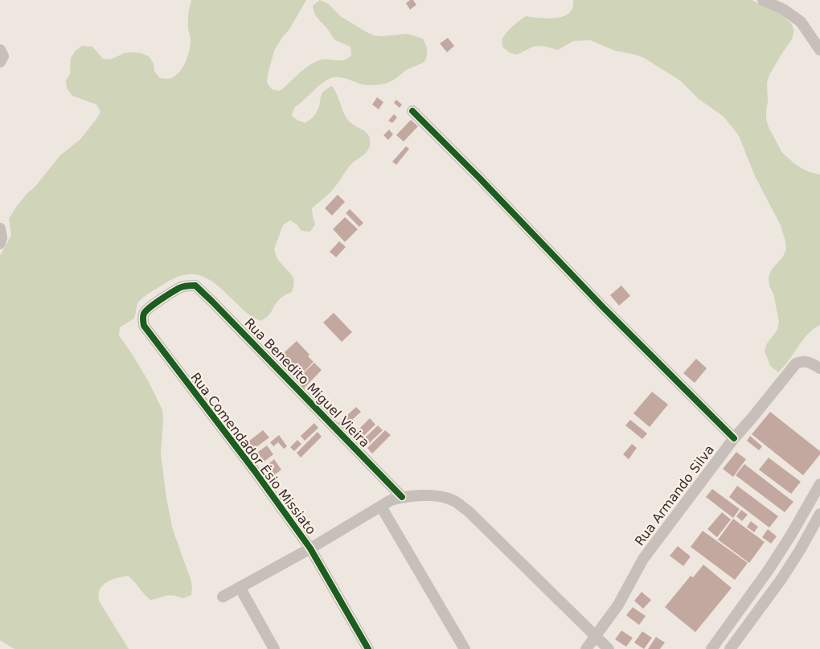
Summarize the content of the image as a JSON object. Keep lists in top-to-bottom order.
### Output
{
  "streets": {
    "street": ["Rua Benedito Miguel Vieira", "Rua Comendador Ésio Missiato", "Rua Armando Silva"]
  },
  "crossings": [
    ["Rua Benedito Miguel Vieira", "Rua Comendador Ésio Missiato"]
  ]
}
